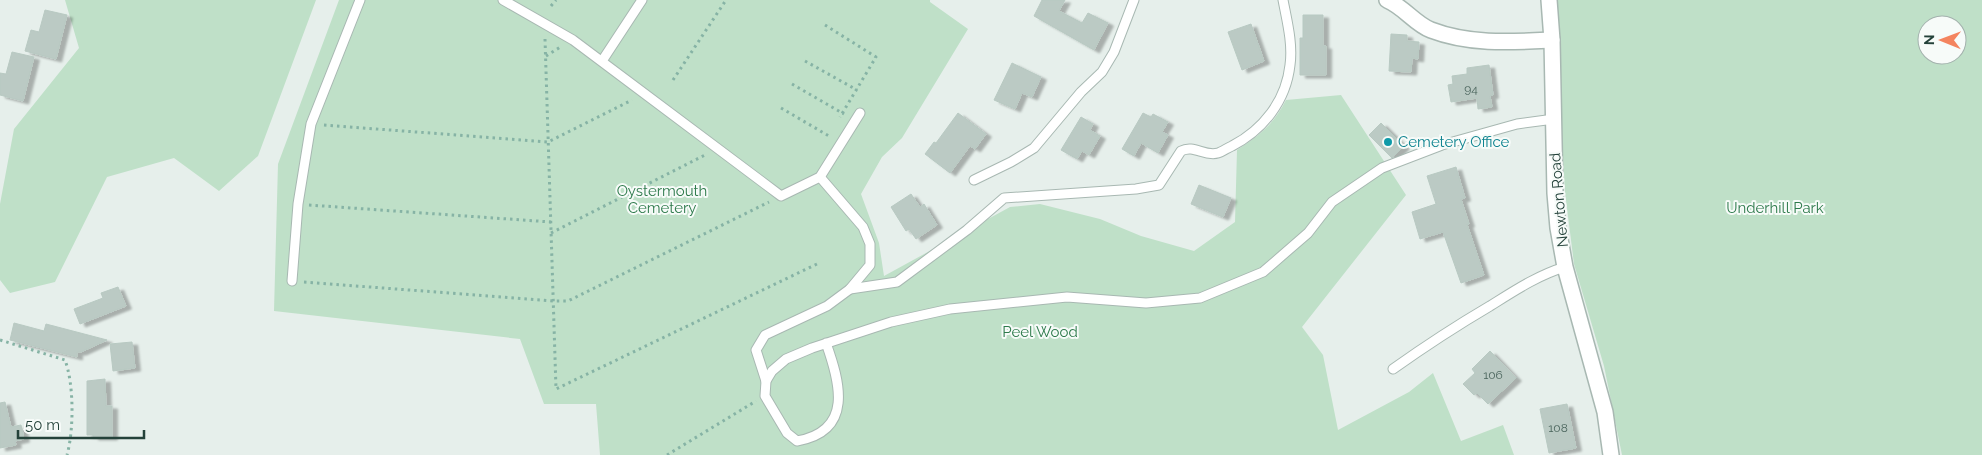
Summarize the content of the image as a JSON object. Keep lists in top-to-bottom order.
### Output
{
  "streets": {
    "street": ["Newton Road"]
  },
  "parks": ["Oystermouth Cemetery", "Underhill Park", "Peel Wood"],
  "places": ["Cemetery Office"],
  "house_numbers": ["94", "106", "108"],
  "scale_bar": "50 m",
  "north": "left"
}
